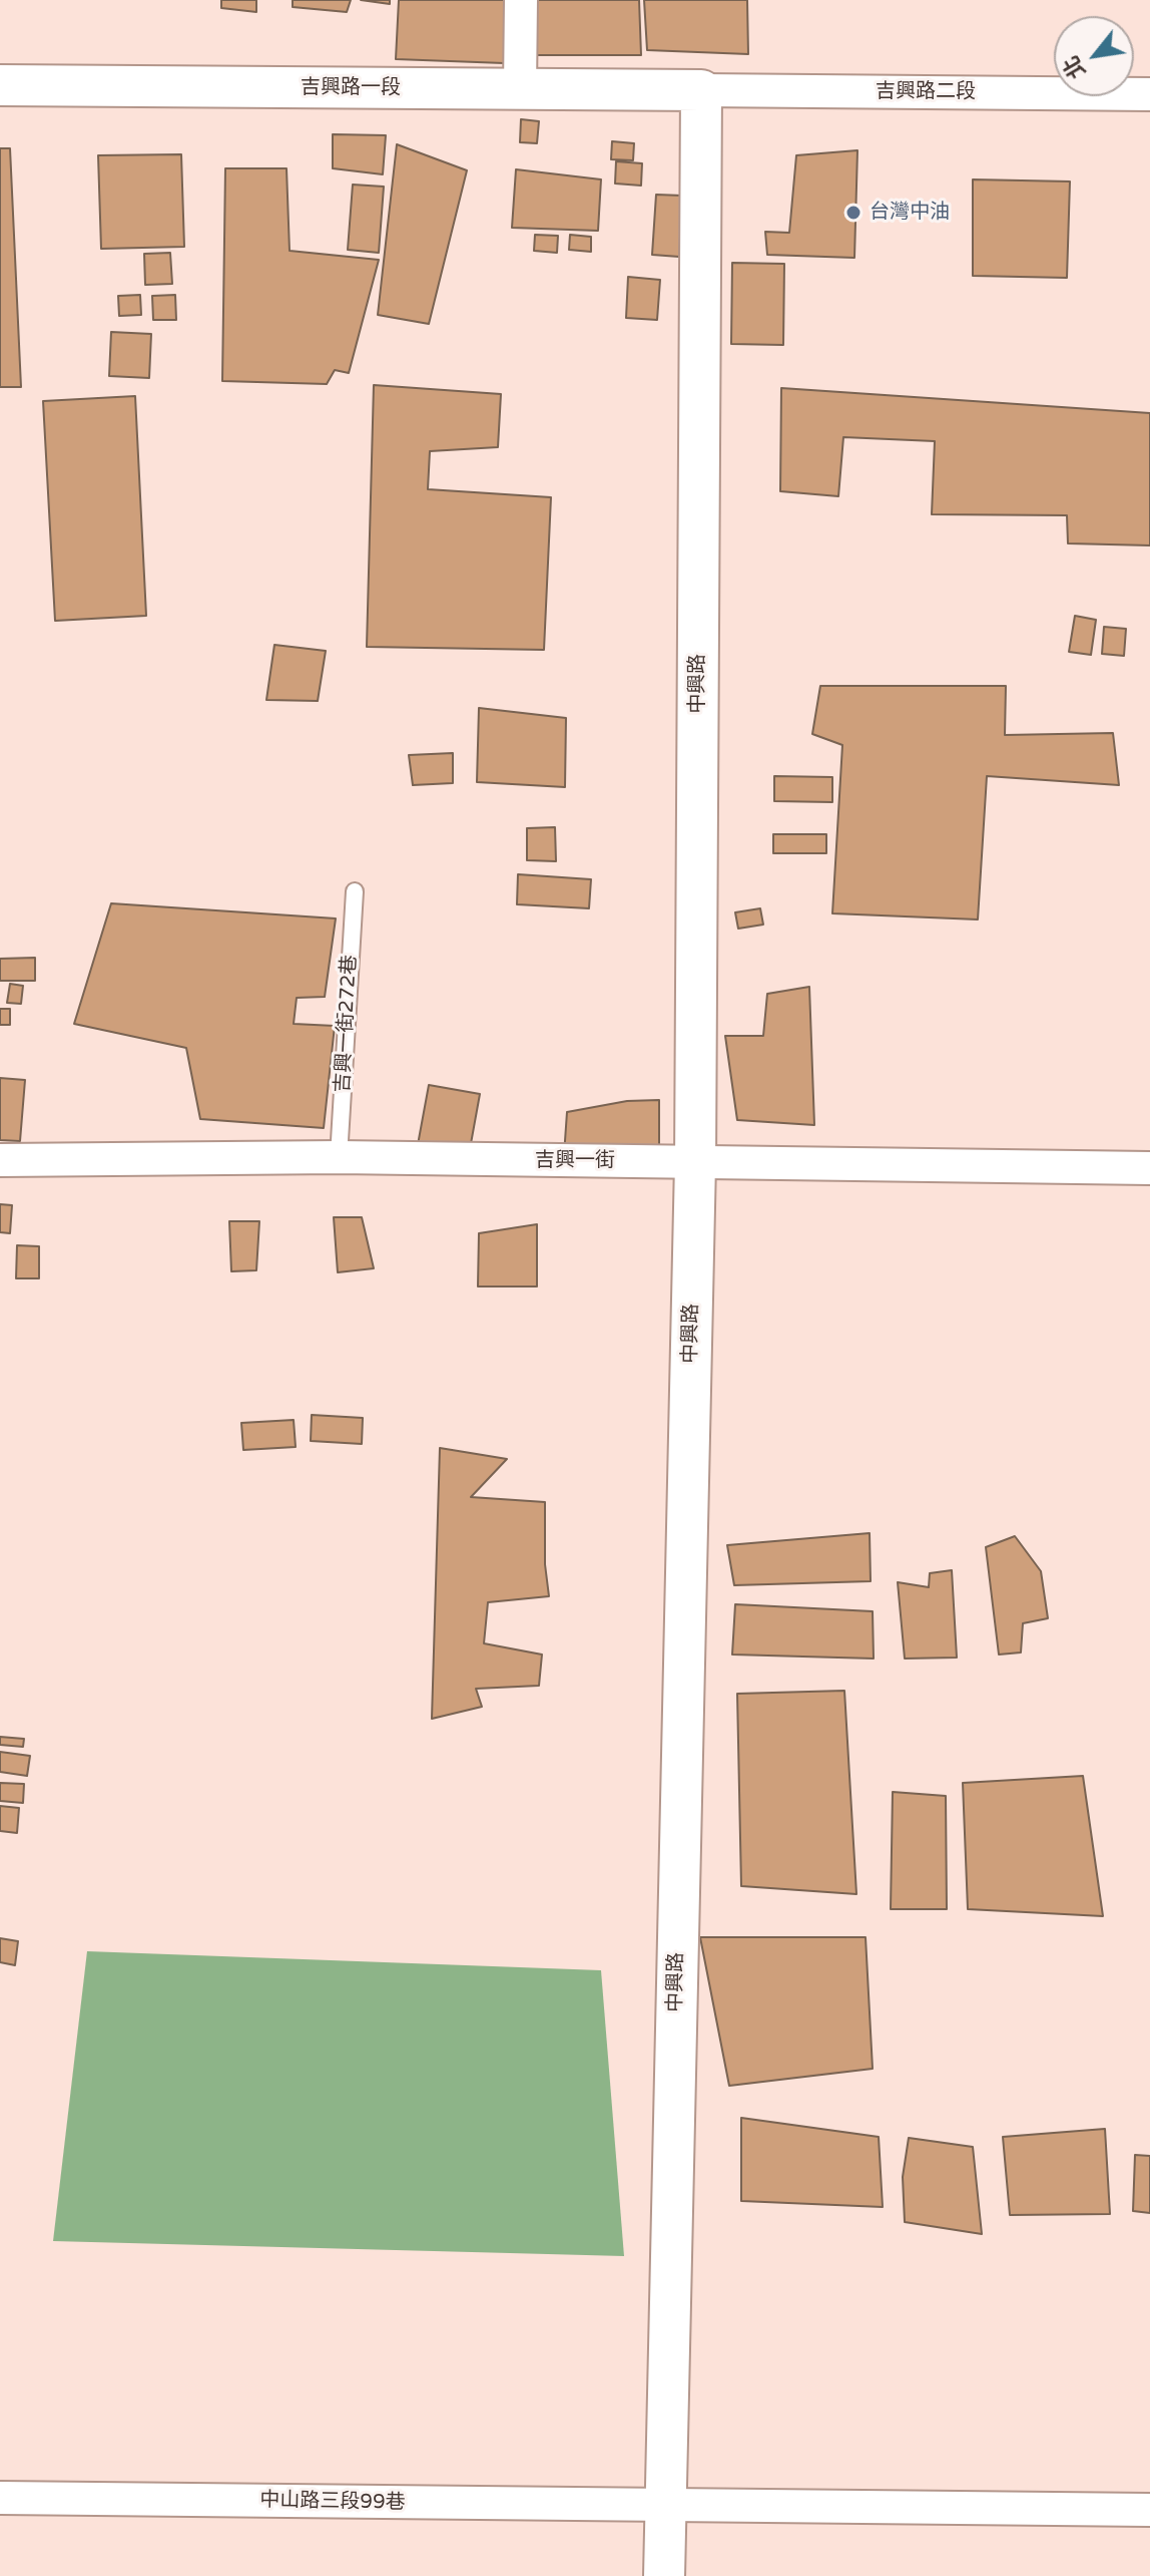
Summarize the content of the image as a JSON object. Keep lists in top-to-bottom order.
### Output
{
  "streets": {
    "street": [
      "吉興路一段",
      "吉興路二段",
      "中興路",
      "吉興一街",
      "中山路三段99巷"
    ],
    "lane": ["吉興一街272巷"]
  },
  "crossings": [
    ["吉興路一段", "吉興路二段"],
    ["吉興路一段", "中興路"],
    ["吉興路二段", "中興路"],
    ["中興路", "吉興一街"],
    ["中興路", "中山路三段99巷"],
    ["吉興一街272巷", "吉興一街"]
  ],
  "places": ["台灣中油"],
  "north": "bottom left"
}
